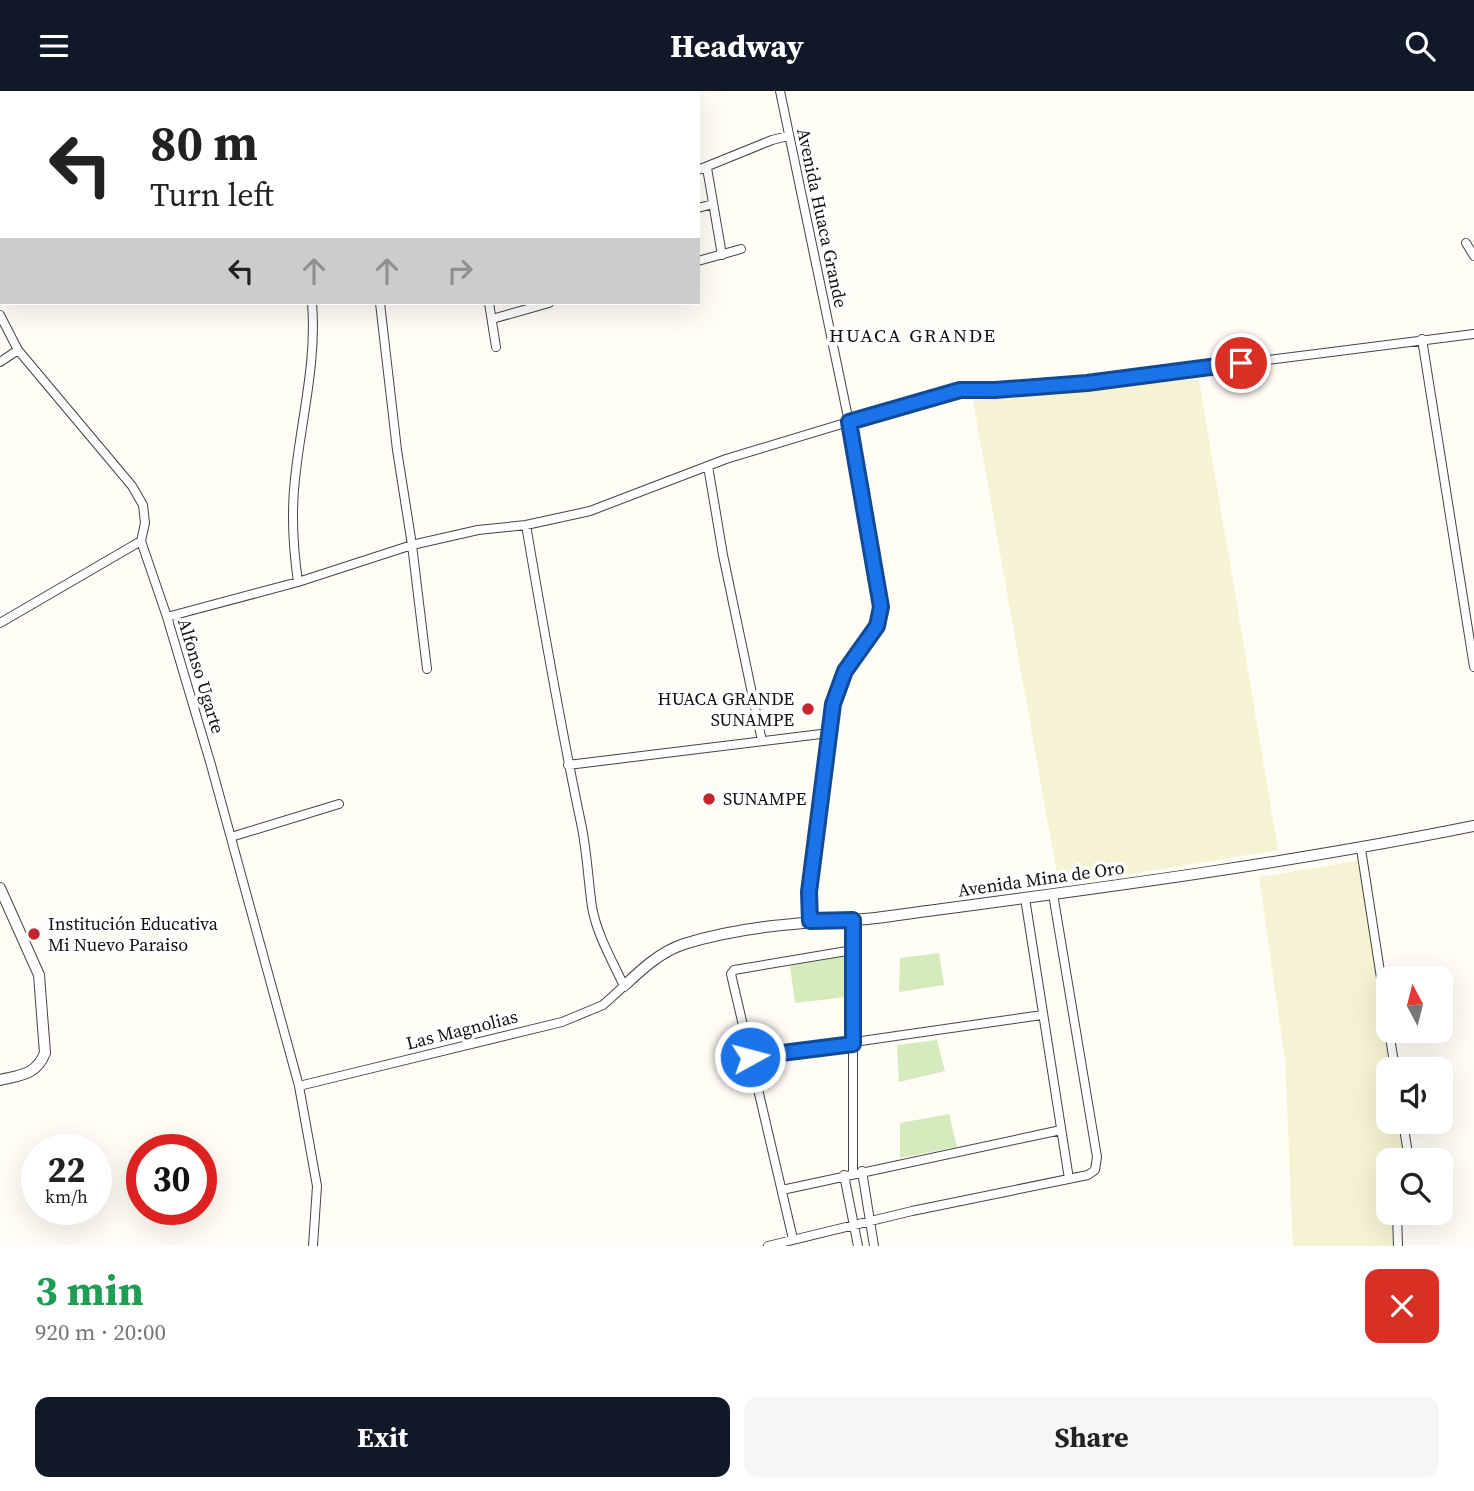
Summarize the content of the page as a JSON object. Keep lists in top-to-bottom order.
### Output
{
  "streets": {
    "street": [
      "Avenida Huaca Grande",
      "Alfonso Ugarte",
      "Avenida Mina de Oro",
      "Las Magnolias"
    ]
  },
  "crossings": [
    ["Avenida Huaca Grande", "Avenida Mina de Oro"],
    ["Alfonso Ugarte", "Las Magnolias"],
    ["Avenida Mina de Oro", "Las Magnolias"]
  ],
  "districts": ["HUACA GRANDE"],
  "places": ["HUACA GRANDE SUNAMPE", "SUNAMPE", "Institución Educativa Mi Nuevo Paraiso"],
  "north": "top",
  "page": {
    "header": "Headway",
    "turn": ["80 m", "Turn left"],
    "speed": "22 km/h",
    "limit": "30",
    "heading": ["3 min", "920 m · 20:00"],
    "buttons": ["Exit", "Share"]
  }
}
